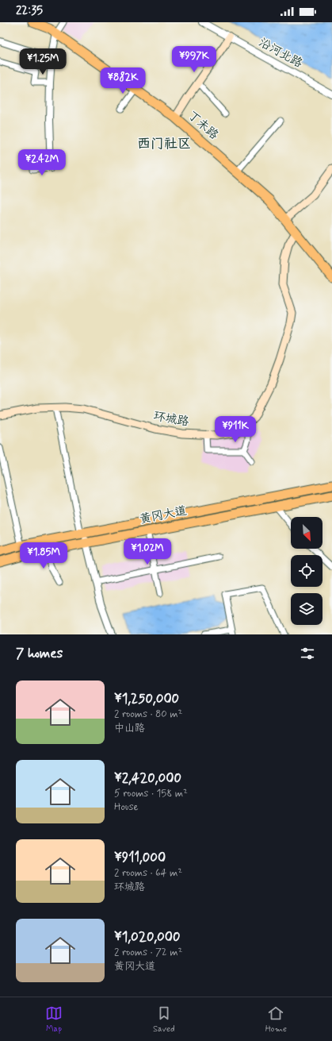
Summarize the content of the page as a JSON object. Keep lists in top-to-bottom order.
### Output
{
  "streets": {
    "main road": ["丁未路", "环城路", "黄冈大道"],
    "street": ["沿河北路"]
  },
  "crossings": [
    ["丁未路", "环城路"]
  ],
  "districts": ["西门社区"],
  "north": "bottom right",
  "page": {
    "status": "22:35",
    "price": [
      "¥997K",
      "¥1.25M",
      "¥882K",
      "¥2.42M",
      "¥911K",
      "¥1.02M",
      "¥1.85M"
    ],
    "heading": "7 homes",
    "list": [
      {
        "name": "¥1,250,000",
        "note": "2 rooms · 80 m² · 中山路"
      },
      {
        "name": "¥2,420,000",
        "note": "5 rooms · 158 m² · House"
      },
      {
        "name": "¥911,000",
        "note": "2 rooms · 64 m² · 环城路"
      },
      {
        "name": "¥1,020,000",
        "note": "2 rooms · 72 m² · 黄冈大道"
      }
    ],
    "tabs": ["Map", "Saved", "Home"]
  }
}
